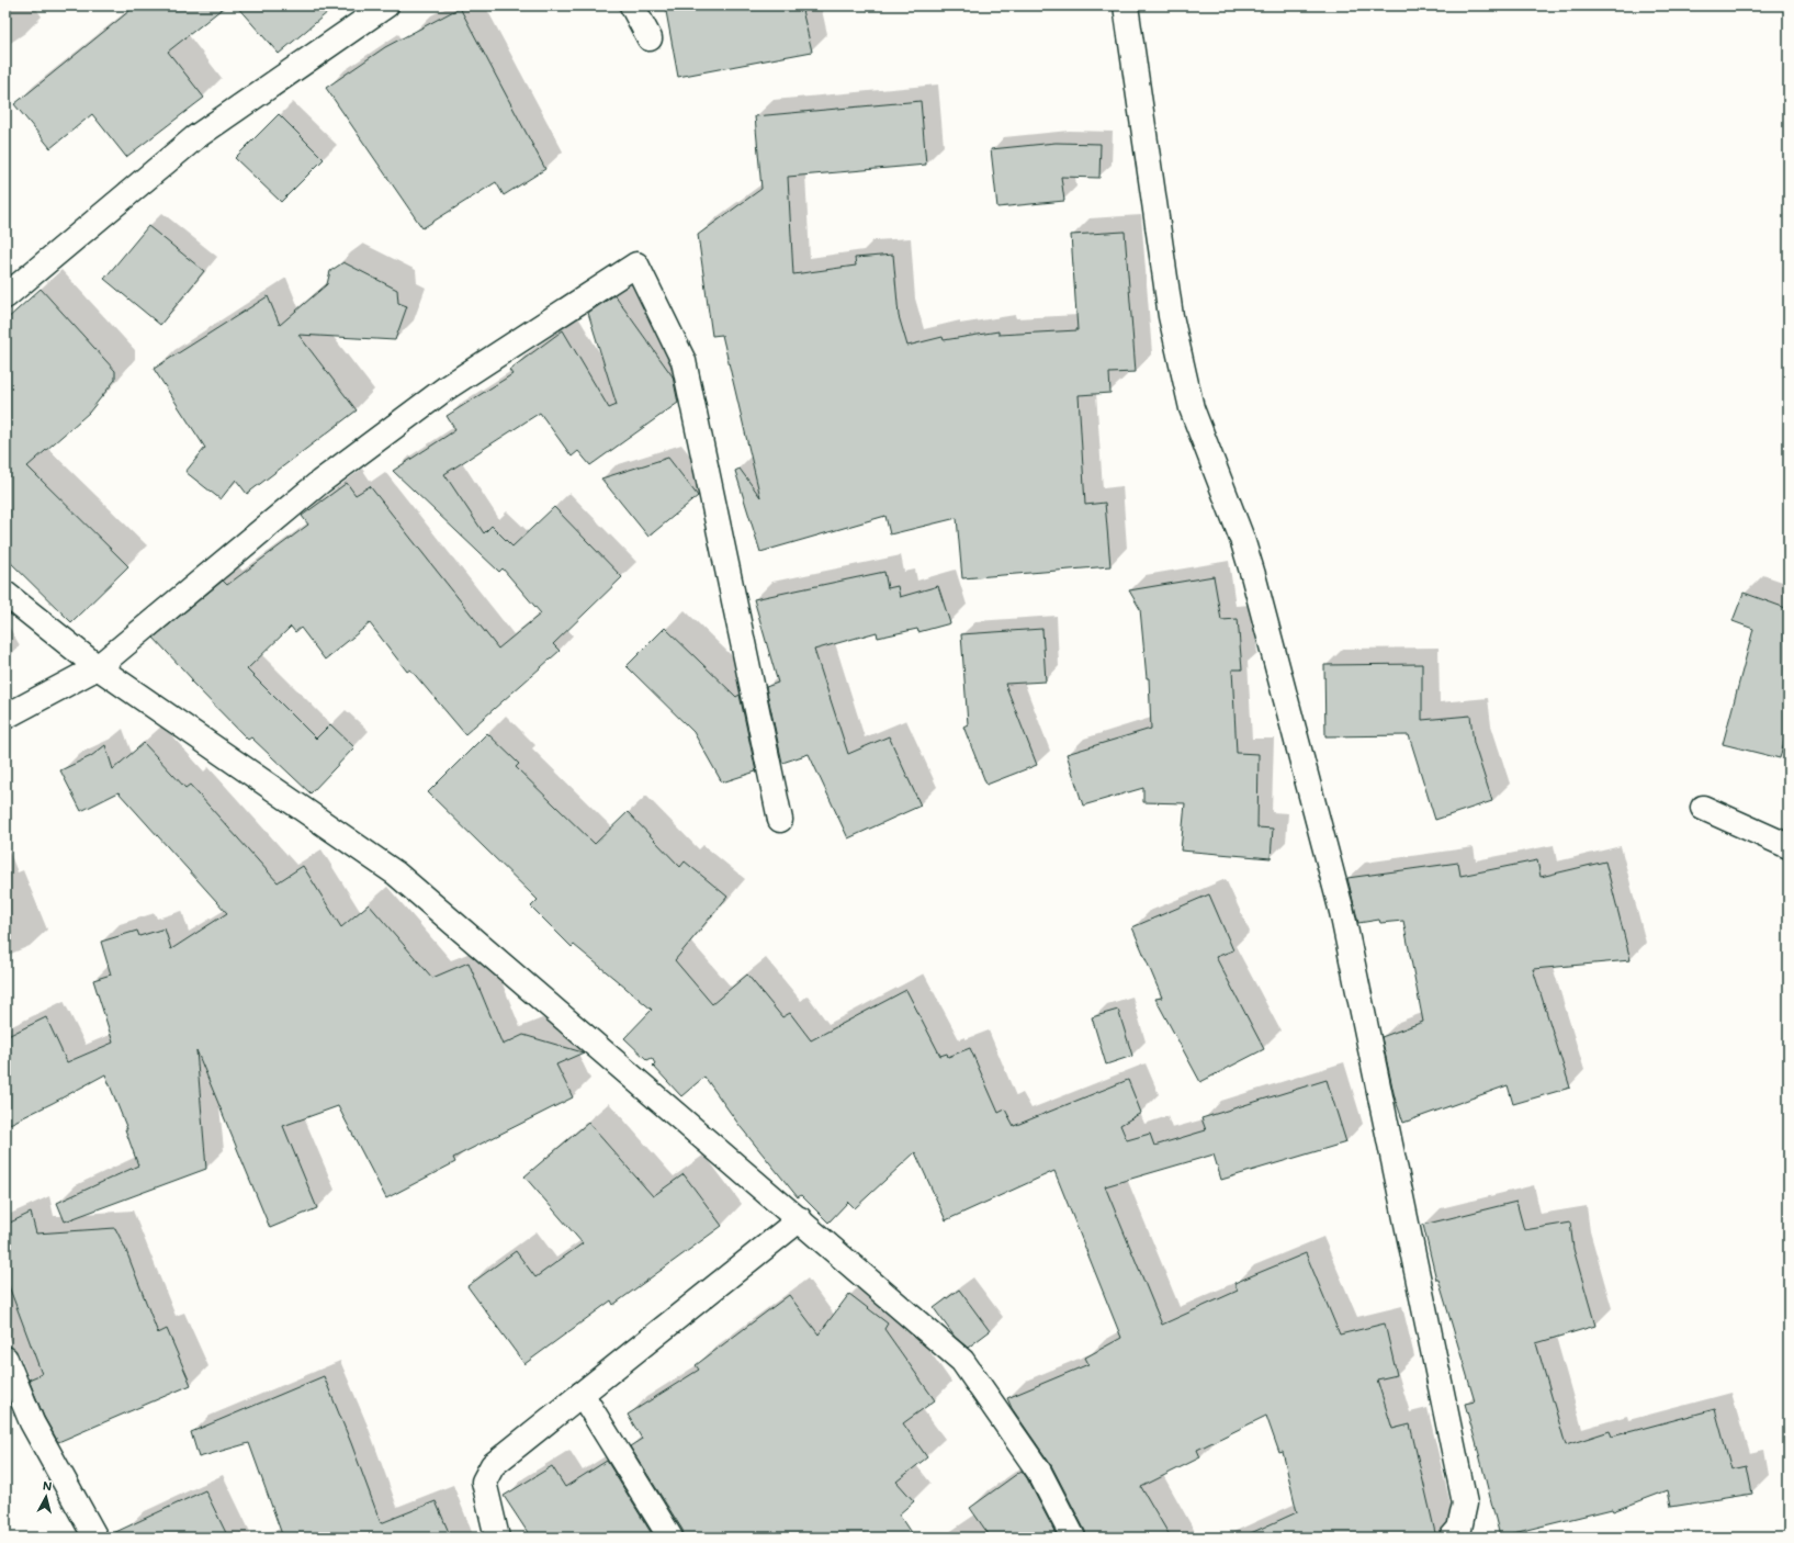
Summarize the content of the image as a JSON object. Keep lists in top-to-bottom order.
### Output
{
  "north": "top"
}
